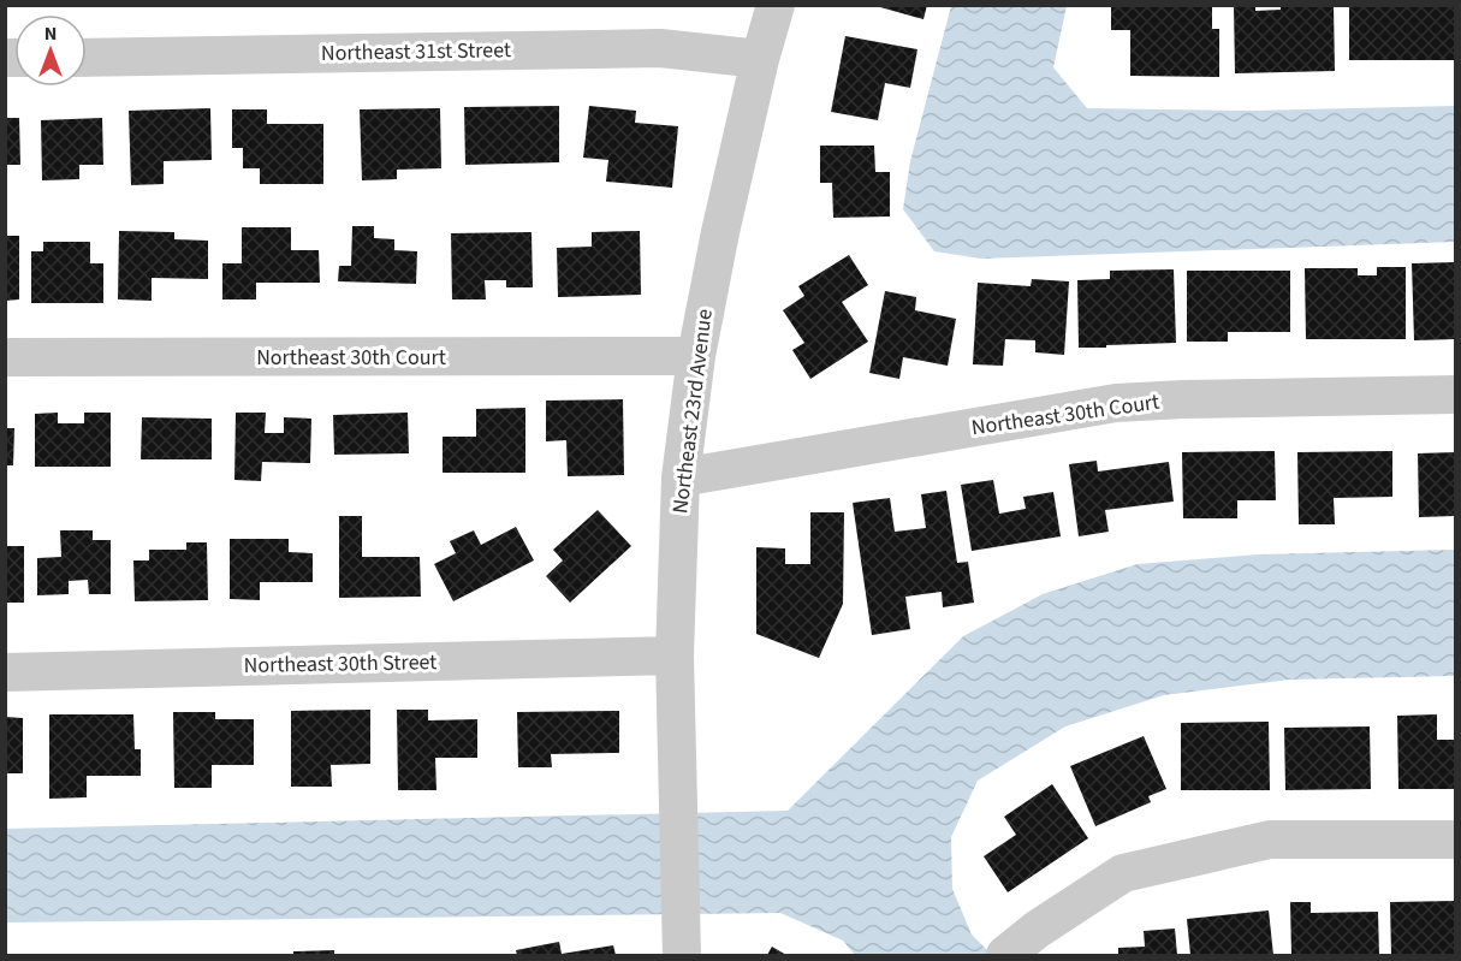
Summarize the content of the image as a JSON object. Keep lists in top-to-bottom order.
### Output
{
  "streets": {
    "street": [
      "Northeast 31st Street",
      "Northeast 30th Court",
      "Northeast 23rd Avenue",
      "Northeast 30th Street"
    ]
  },
  "crossings": [
    ["Northeast 31st Street", "Northeast 23rd Avenue"],
    ["Northeast 30th Court", "Northeast 23rd Avenue"],
    ["Northeast 23rd Avenue", "Northeast 30th Street"]
  ],
  "north": "top"
}
